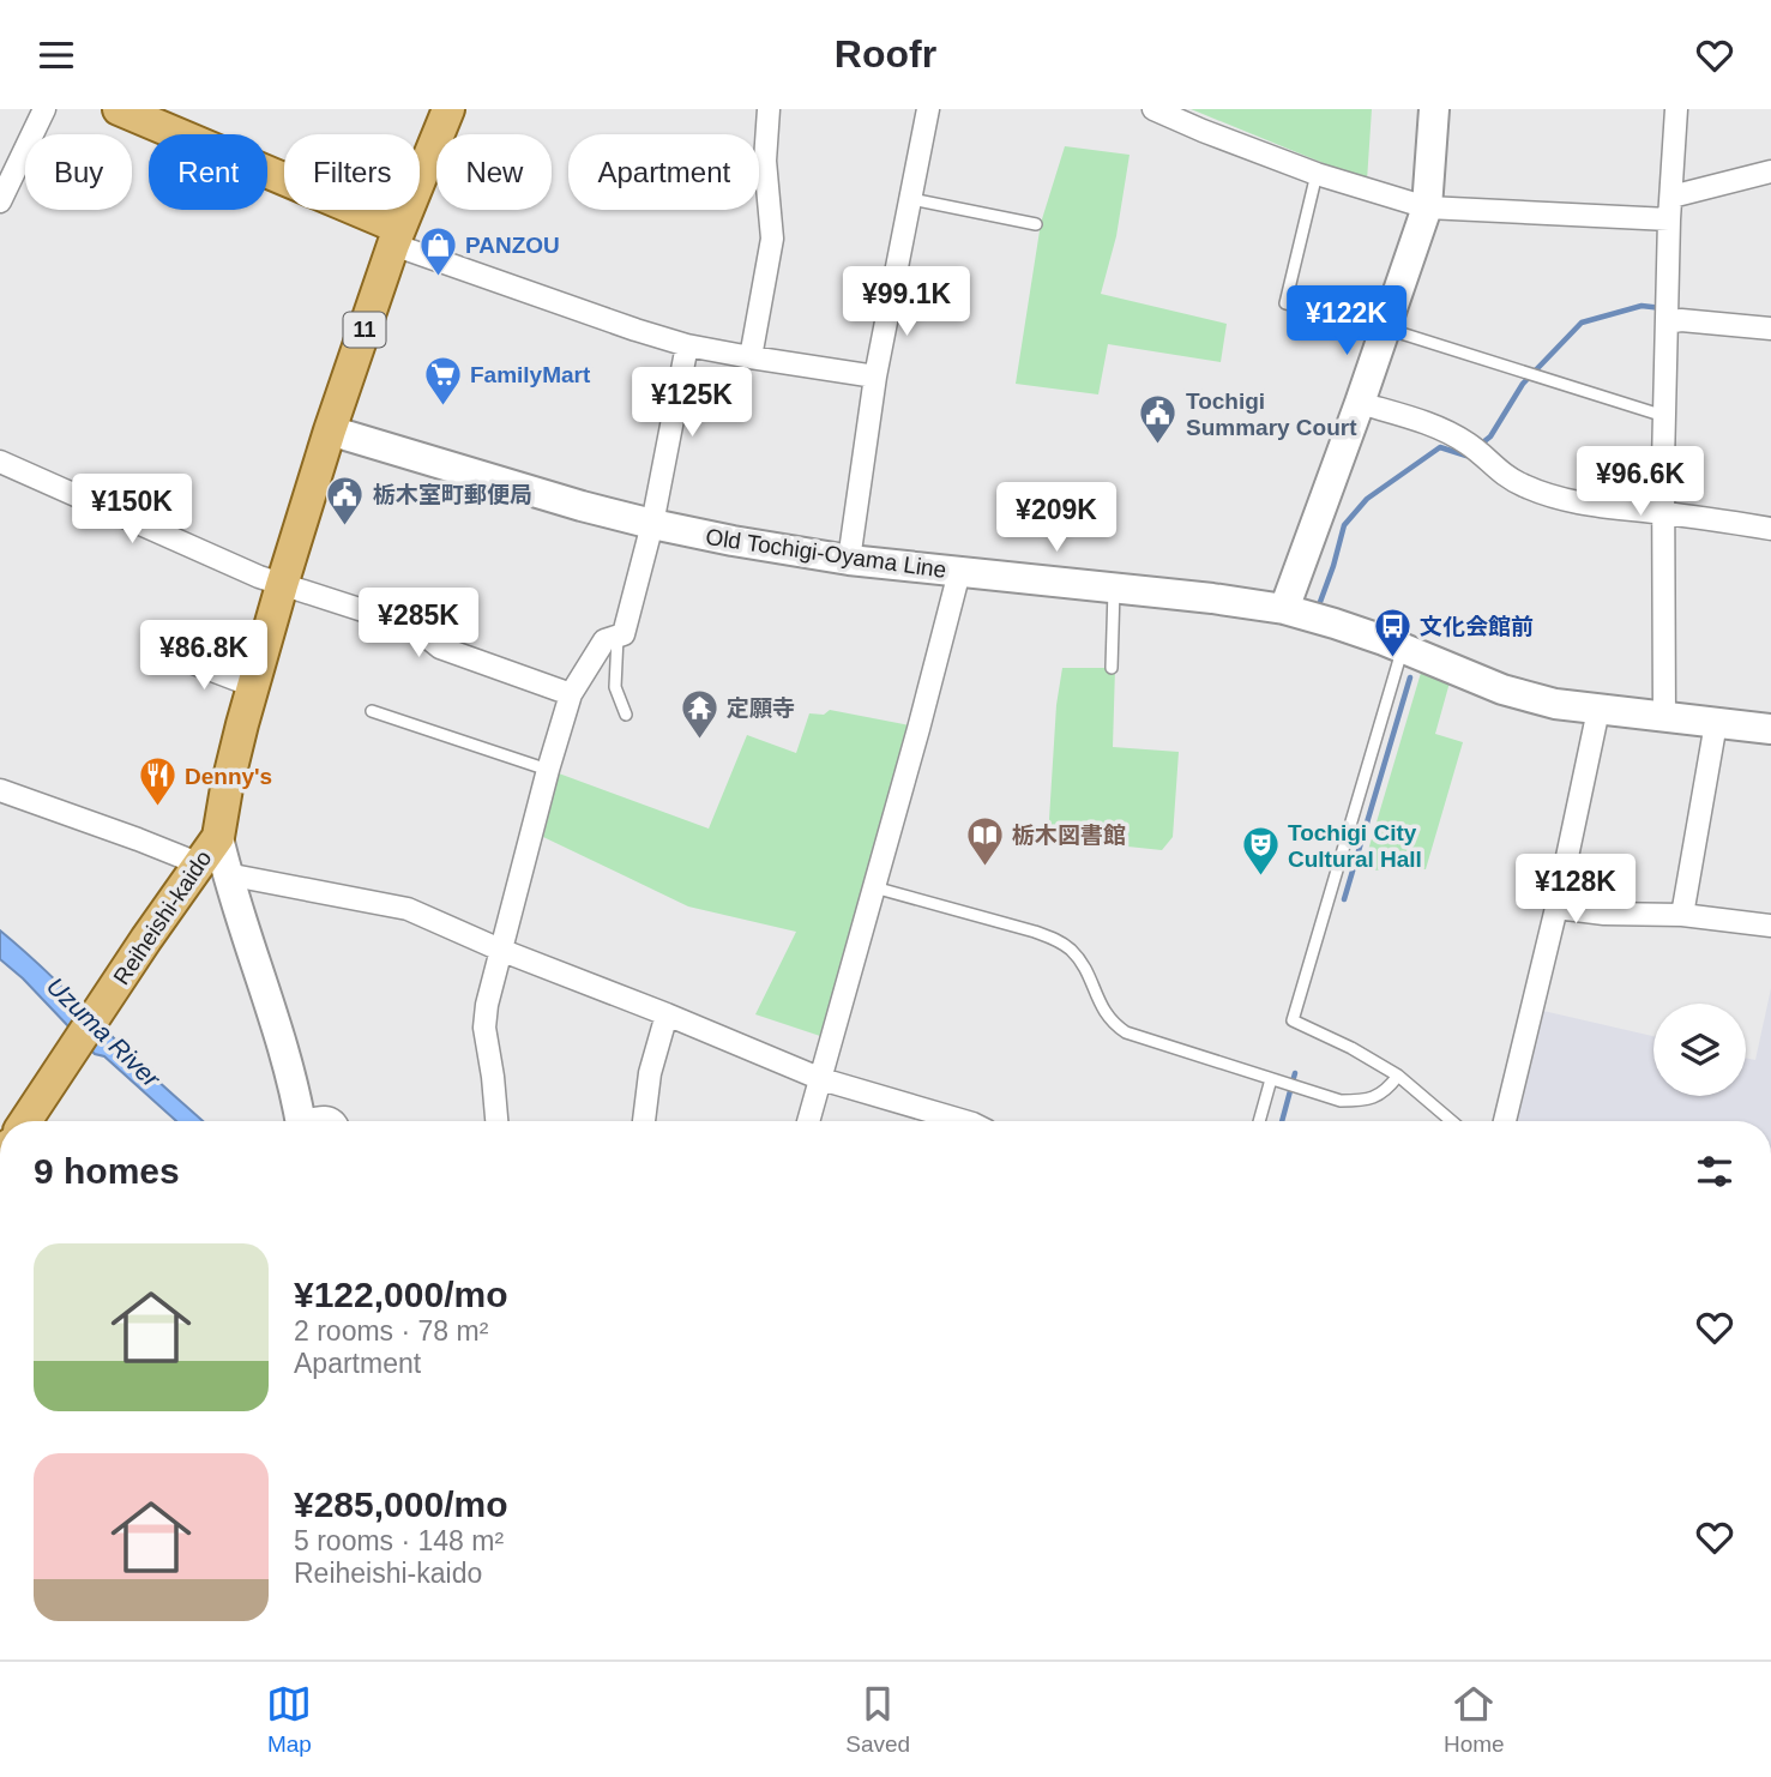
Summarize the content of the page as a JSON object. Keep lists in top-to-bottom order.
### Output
{
  "streets": {
    "main road": ["11", "Reiheishi-kaido"],
    "street": ["Old Tochigi-Oyama Line"]
  },
  "crossings": [
    ["Old Tochigi-Oyama Line", "Reiheishi-kaido"]
  ],
  "water": ["Uzuma River"],
  "places": {
    "shop": ["PANZOU"],
    "supermarket": ["FamilyMart"],
    "public building": ["Tochigi Summary Court", "栃木室町郵便局"],
    "bus stop": ["文化会館前"],
    "temple": ["定願寺"],
    "restaurant": ["Denny's"],
    "library": ["栃木図書館"],
    "theatre": ["Tochigi City Cultural Hall"]
  },
  "page": {
    "header": "Roofr",
    "chip": [
      "Buy",
      "Rent",
      "Filters",
      "New",
      "Apartment"
    ],
    "price": [
      "¥99.1K",
      "¥122K",
      "¥125K",
      "¥96.6K",
      "¥150K",
      "¥209K",
      "¥285K",
      "¥86.8K",
      "¥128K"
    ],
    "heading": "9 homes",
    "list": [
      {
        "name": "¥122,000/mo",
        "note": "2 rooms · 78 m² · Apartment"
      },
      {
        "name": "¥285,000/mo",
        "note": "5 rooms · 148 m² · Reiheishi-kaido"
      }
    ],
    "tabs": ["Map", "Saved", "Home"]
  }
}
